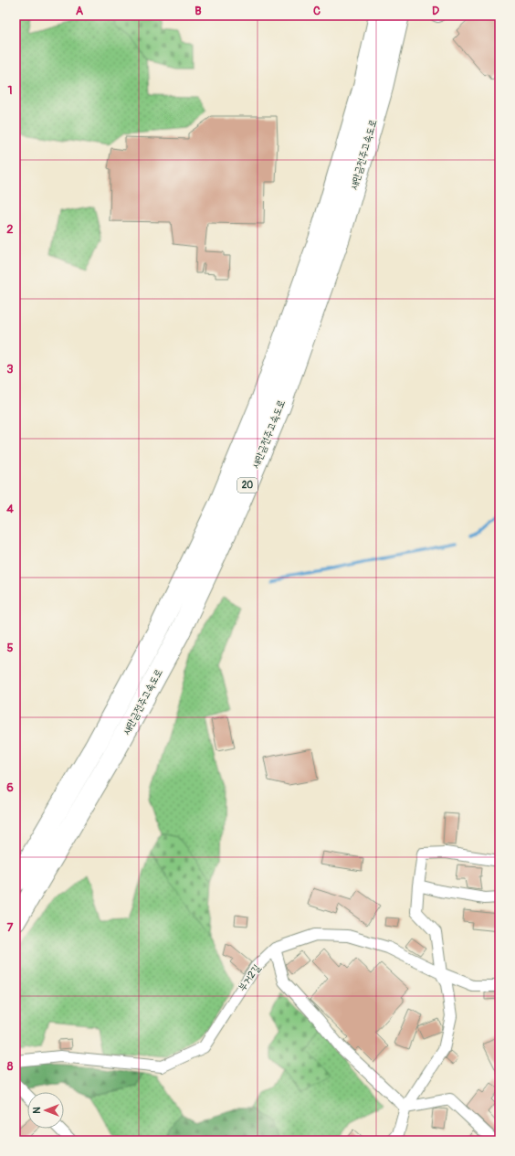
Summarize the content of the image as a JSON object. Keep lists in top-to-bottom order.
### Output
{
  "streets": {
    "highway": ["새만금전주고속도로", "20"],
    "street": ["부거2길"]
  },
  "north": "left",
  "grid": {
    "columns": [
      "A",
      "B",
      "C",
      "D"
    ],
    "rows": [
      "1",
      "2",
      "3",
      "4",
      "5",
      "6",
      "7",
      "8"
    ]
  }
}
